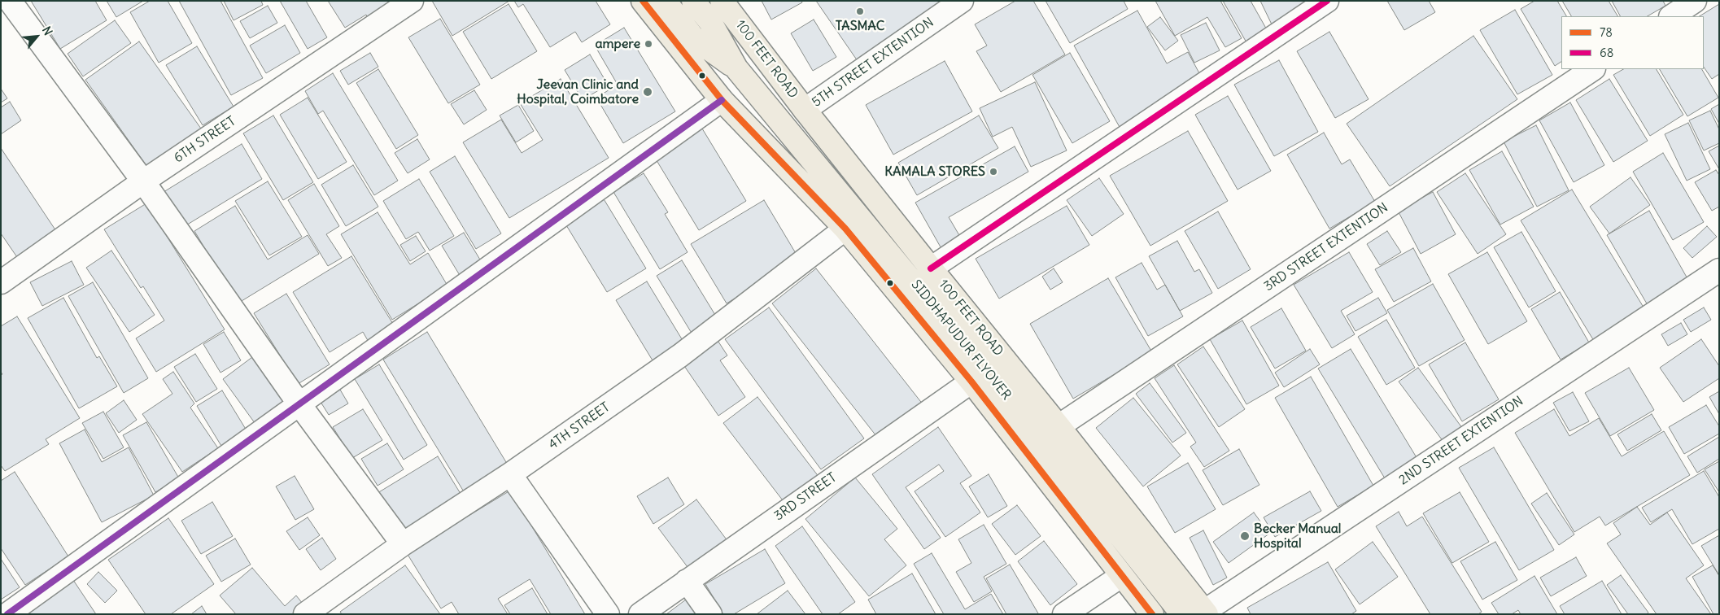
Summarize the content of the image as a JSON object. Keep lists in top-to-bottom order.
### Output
{
  "streets": {
    "main road": ["100 FEET ROAD", "SIDDHAPUDUR FLYOVER"],
    "street": [
      "5TH STREET EXTENTION",
      "6TH STREET",
      "3RD STREET EXTENTION",
      "4TH STREET",
      "2ND STREET EXTENTION",
      "3RD STREET"
    ]
  },
  "crossings": [
    ["100 FEET ROAD", "5TH STREET EXTENTION"],
    ["100 FEET ROAD", "3RD STREET EXTENTION"],
    ["100 FEET ROAD", "2ND STREET EXTENTION"]
  ],
  "places": [
    "TASMAC",
    "ampere",
    "Jeevan Clinic and Hospital, Coimbatore",
    "KAMALA STORES",
    "Becker Manual Hospital"
  ],
  "lines": ["transit line 78", "transit line 68"],
  "legend": ["78", "68"],
  "north": "top right"
}
